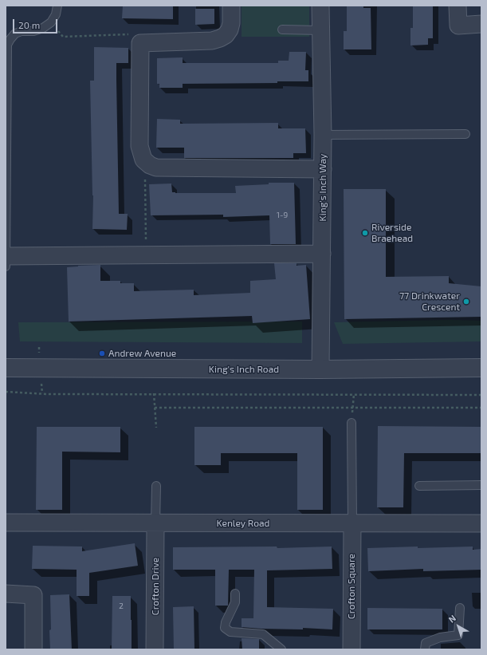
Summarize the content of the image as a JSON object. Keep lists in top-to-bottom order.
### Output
{
  "streets": {
    "street": [
      "King's Inch Way",
      "King's Inch Road",
      "Kenley Road",
      "Crofton Drive",
      "Crofton Square"
    ]
  },
  "crossings": [
    ["King's Inch Way", "King's Inch Road"],
    ["Kenley Road", "Crofton Drive"],
    ["Kenley Road", "Crofton Square"]
  ],
  "places": ["Riverside Braehead", "77 Drinkwater Crescent", "Andrew Avenue"],
  "house_numbers": ["1-9", "2"],
  "scale_bar": "20 m",
  "north": "top left"
}
